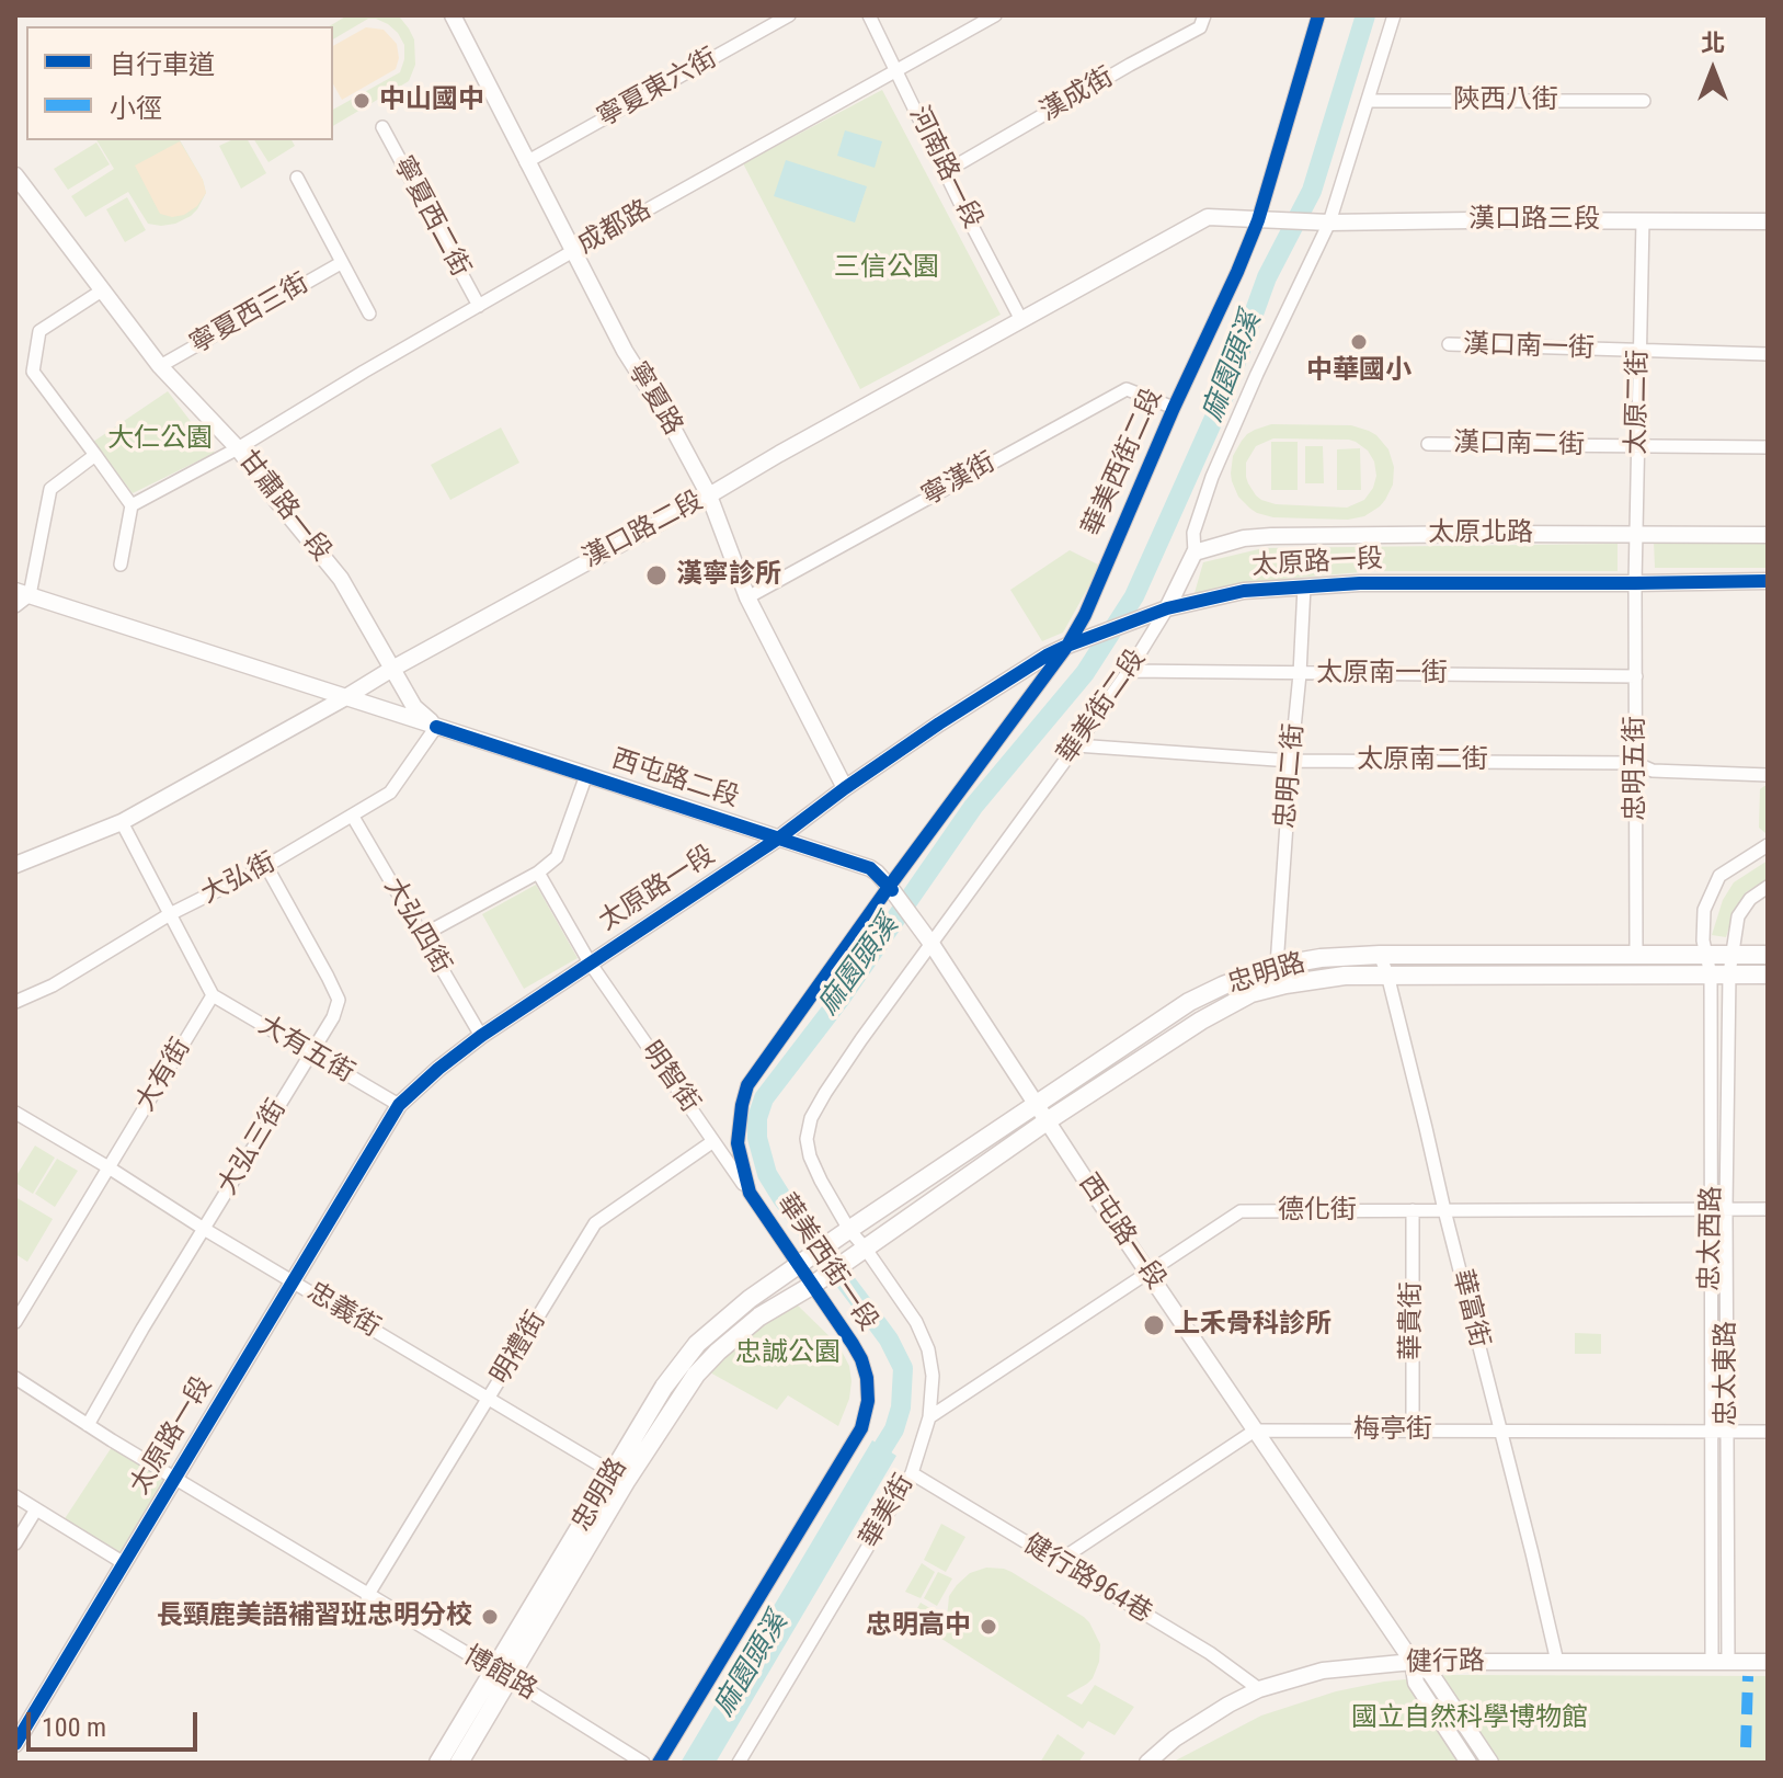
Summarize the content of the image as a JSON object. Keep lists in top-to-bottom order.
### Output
{
  "streets": {
    "main road": ["忠明路"],
    "street": [
      "寧夏東六街",
      "漢成街",
      "陝西八街",
      "河南路一段",
      "寧夏西二街",
      "漢口路三段",
      "成都路",
      "寧夏西三街",
      "漢口南一街",
      "寧夏路",
      "太原二街",
      "漢口南二街",
      "華美西街二段",
      "寧漢街",
      "甘肅路一段",
      "漢口路二段",
      "太原北路",
      "太原路一段",
      "太原南一街",
      "華美街二段",
      "太原南二街",
      "忠明五街",
      "忠明二街",
      "西屯路二段",
      "大弘街",
      "大弘四街",
      "大有五街",
      "大有街",
      "明智街",
      "大弘三街",
      "德化街",
      "西屯路一段",
      "忠太西路",
      "華美西街一段",
      "華富街",
      "忠義街",
      "華貴街",
      "明禮街",
      "忠太東路",
      "梅亭街",
      "華美街",
      "健行路964巷",
      "健行路",
      "博館路"
    ]
  },
  "crossings": [
    ["寧夏東六街", "寧夏路"],
    ["漢成街", "河南路一段"],
    ["陝西八街", "華美街二段"],
    ["河南路一段", "成都路"],
    ["河南路一段", "漢口路二段"],
    ["寧夏西二街", "成都路"],
    ["漢口路三段", "太原二街"],
    ["漢口路三段", "華美西街二段"],
    ["漢口路三段", "漢口路二段"],
    ["漢口路三段", "華美街二段"],
    ["成都路", "寧夏路"],
    ["成都路", "甘肅路一段"],
    ["寧夏西三街", "甘肅路一段"],
    ["漢口南一街", "太原二街"],
    ["寧夏路", "寧漢街"],
    ["寧夏路", "漢口路二段"],
    ["寧夏路", "太原路一段"],
    ["太原二街", "漢口南二街"],
    ["太原二街", "太原北路"],
    ["太原二街", "太原路一段"],
    ["太原二街", "忠明五街"],
    ["華美西街二段", "寧漢街"],
    ["華美西街二段", "漢口路二段"],
    ["華美西街二段", "太原路一段"],
    ["華美西街二段", "西屯路二段"],
    ["華美西街二段", "華美西街一段"],
    ["甘肅路一段", "漢口路二段"],
    ["甘肅路一段", "西屯路二段"],
    ["甘肅路一段", "大弘街"],
    ["漢口路二段", "西屯路二段"],
    ["太原北路", "華美街二段"],
    ["太原路一段", "華美街二段"],
    ["太原路一段", "忠明五街"],
    ["太原路一段", "忠明二街"],
    ["太原路一段", "西屯路二段"],
    ["太原路一段", "大弘四街"],
    ["太原路一段", "大有五街"],
    ["太原路一段", "明智街"],
    ["太原路一段", "忠義街"],
    ["太原路一段", "博館路"],
    ["太原南一街", "華美街二段"],
    ["太原南一街", "忠明五街"],
    ["太原南一街", "忠明二街"],
    ["華美街二段", "太原南二街"],
    ["華美街二段", "西屯路二段"],
    ["華美街二段", "忠明路"],
    ["華美街二段", "西屯路一段"],
    ["華美街二段", "華美街"],
    ["太原南二街", "忠明五街"],
    ["太原南二街", "忠明二街"],
    ["忠明五街", "忠明路"],
    ["忠明二街", "忠明路"],
    ["西屯路二段", "大弘街"],
    ["西屯路二段", "西屯路一段"],
    ["西屯路二段", "華美西街一段"],
    ["大弘街", "大弘四街"],
    ["大弘街", "大弘三街"],
    ["忠明路", "西屯路一段"],
    ["忠明路", "忠太西路"],
    ["忠明路", "華美西街一段"],
    ["忠明路", "華富街"],
    ["忠明路", "忠義街"],
    ["忠明路", "忠太東路"],
    ["忠明路", "華美街"],
    ["忠明路", "博館路"],
    ["大有五街", "大有街"],
    ["大有五街", "大弘三街"],
    ["大有街", "忠義街"],
    ["明智街", "華美西街一段"],
    ["明智街", "明禮街"],
    ["大弘三街", "忠義街"],
    ["大弘三街", "博館路"],
    ["德化街", "西屯路一段"],
    ["德化街", "忠太西路"],
    ["德化街", "華富街"],
    ["德化街", "華貴街"],
    ["德化街", "忠太東路"],
    ["德化街", "華美街"],
    ["西屯路一段", "梅亭街"],
    ["西屯路一段", "健行路"],
    ["忠太西路", "忠太東路"],
    ["忠太西路", "梅亭街"],
    ["忠太西路", "健行路"],
    ["華富街", "梅亭街"],
    ["華富街", "健行路"],
    ["忠義街", "明禮街"],
    ["華貴街", "梅亭街"],
    ["明禮街", "博館路"],
    ["忠太東路", "梅亭街"],
    ["忠太東路", "健行路"],
    ["華美街", "健行路964巷"],
    ["健行路964巷", "健行路"]
  ],
  "water": ["麻園頭溪"],
  "parks": [
    "三信公園",
    "大仁公園",
    "忠誠公園",
    "國立自然科學博物館"
  ],
  "places": [
    "中山國中",
    "中華國小",
    "漢寧診所",
    "上禾骨科診所",
    "長頸鹿美語補習班忠明分校",
    "忠明高中"
  ],
  "legend": ["自行車道", "小徑"],
  "scale_bar": "100 m",
  "north": "top"
}
